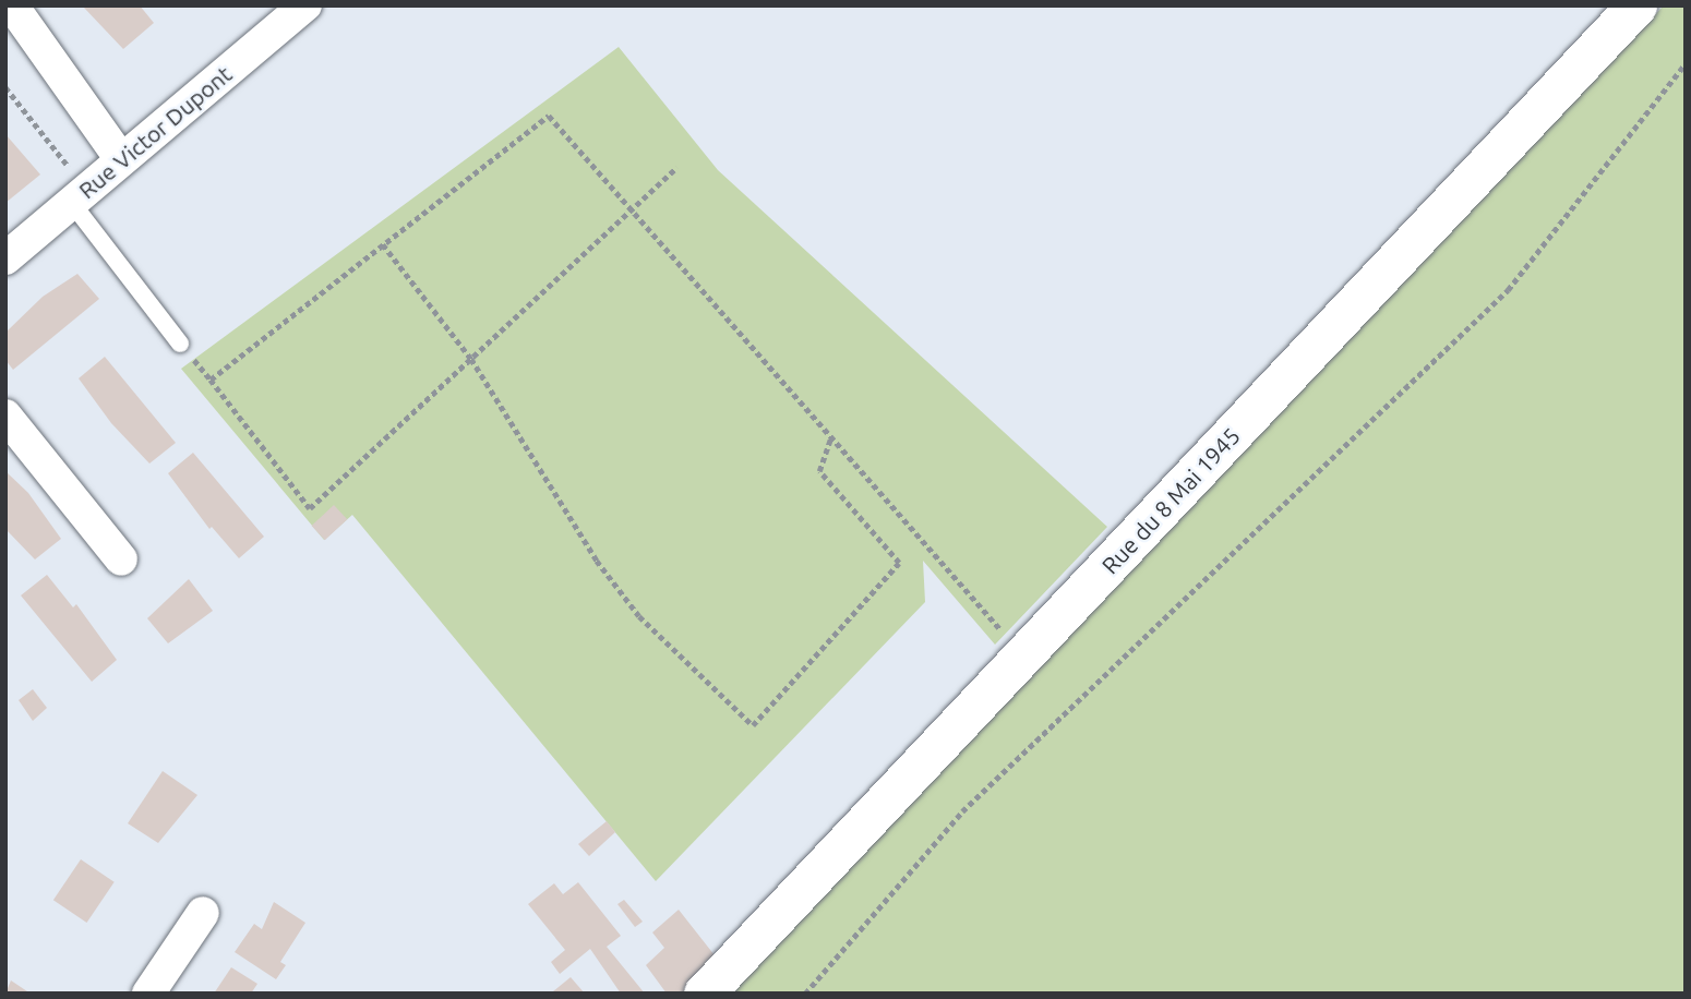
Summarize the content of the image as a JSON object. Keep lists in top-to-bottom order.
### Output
{
  "streets": {
    "street": ["Rue Victor Dupont", "Rue du 8 Mai 1945"]
  }
}
